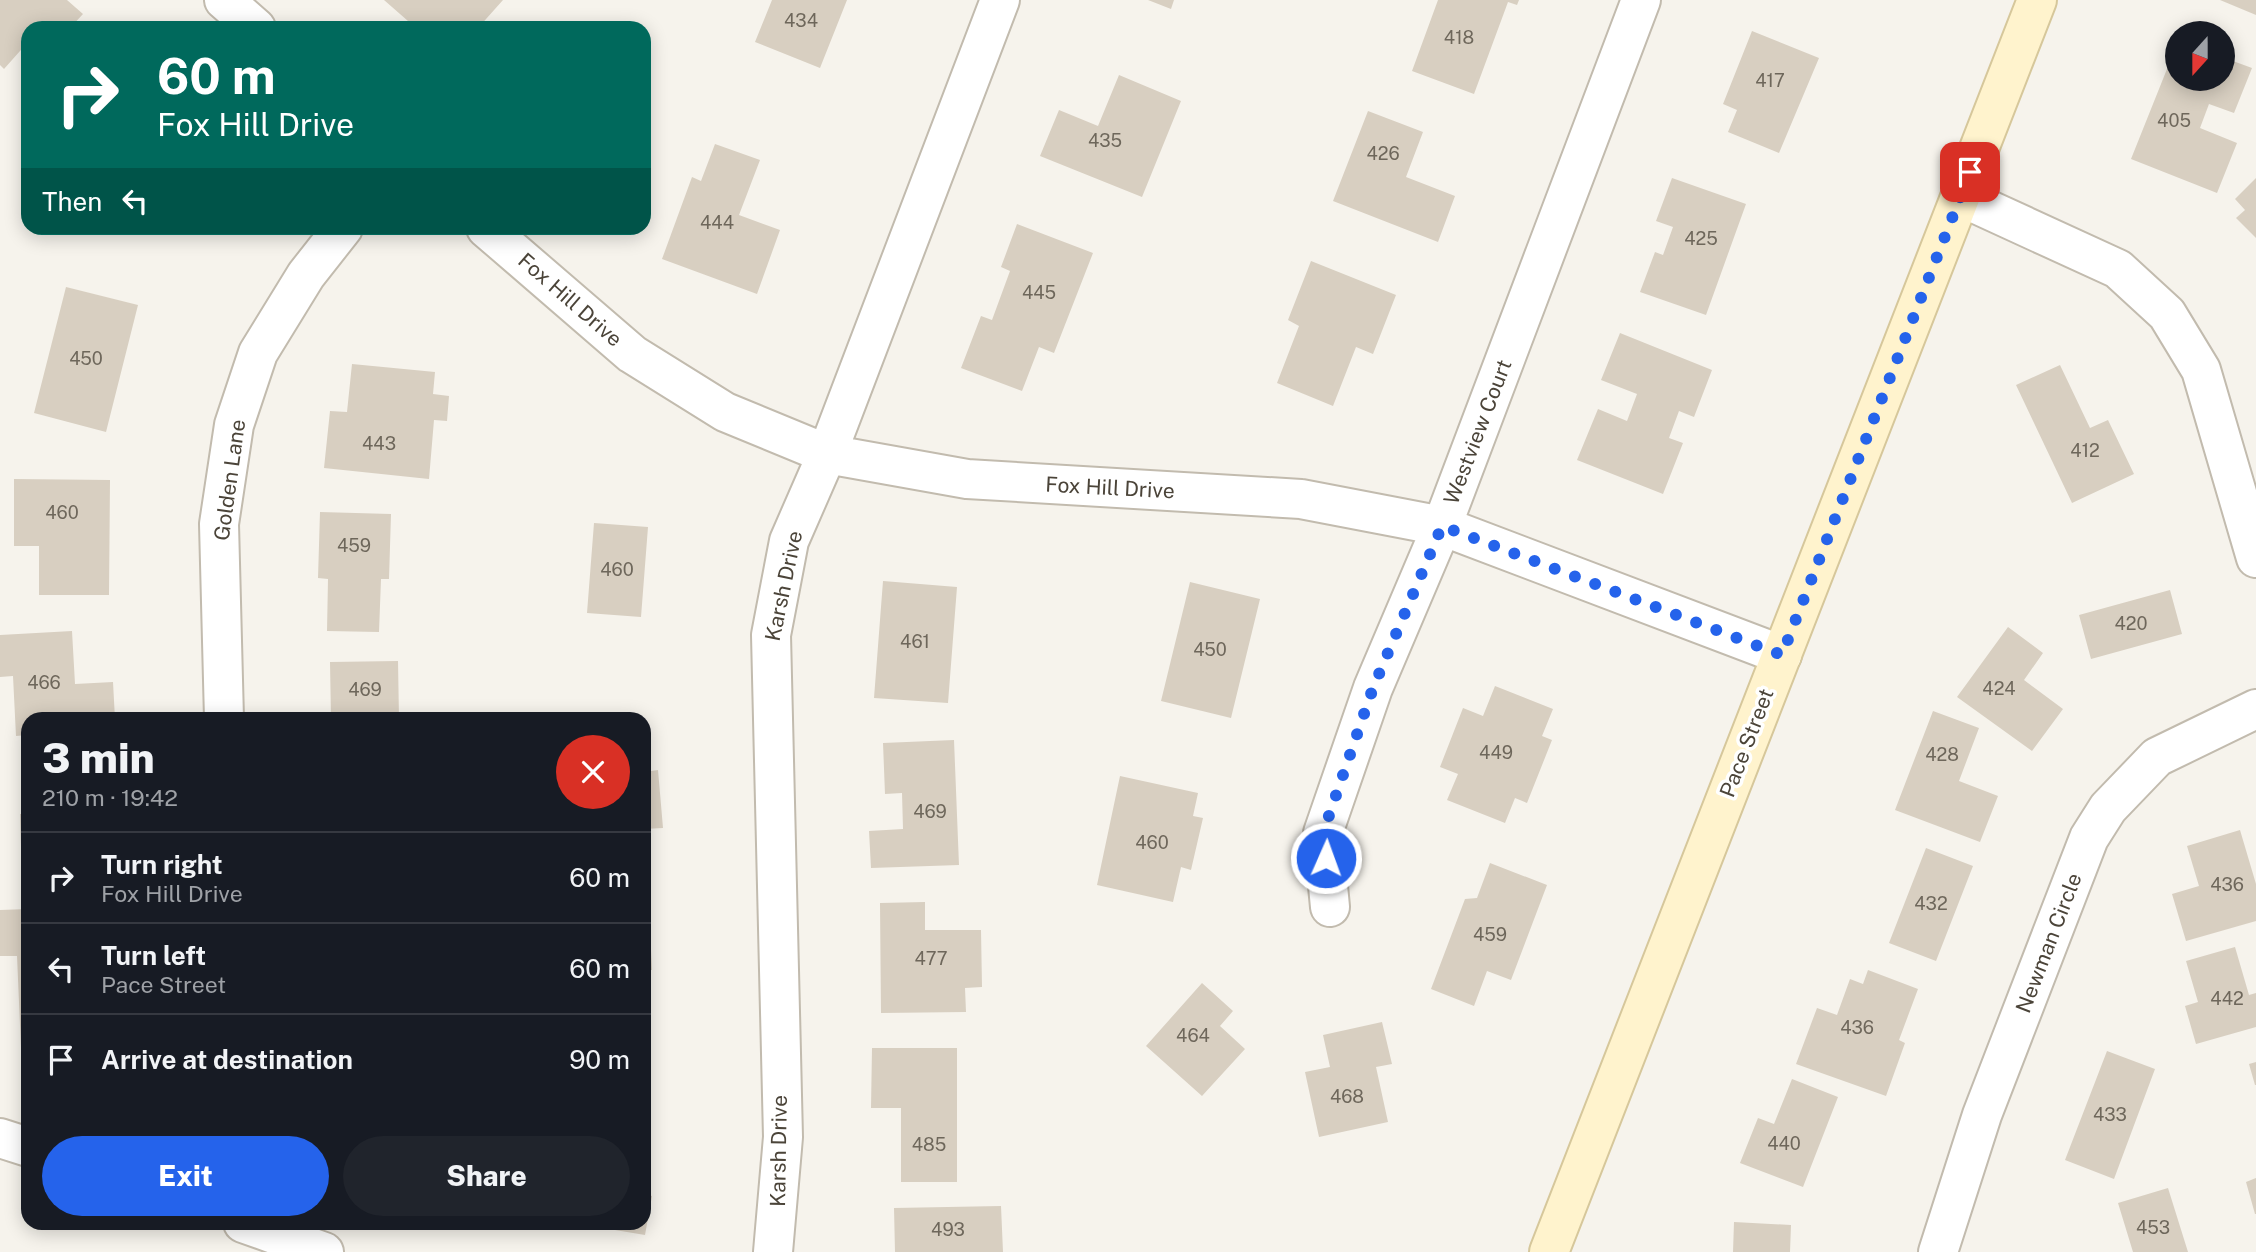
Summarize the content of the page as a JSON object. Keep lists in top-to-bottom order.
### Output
{
  "streets": {
    "main road": ["Pace Street"],
    "street": [
      "Fox Hill Drive",
      "Westview Court",
      "Golden Lane",
      "Karsh Drive",
      "Newman Circle"
    ]
  },
  "crossings": [
    ["Fox Hill Drive", "Westview Court"],
    ["Fox Hill Drive", "Karsh Drive"],
    ["Fox Hill Drive", "Pace Street"]
  ],
  "house_numbers": [
    "434",
    "418",
    "417",
    "405",
    "435",
    "426",
    "444",
    "425",
    "445",
    "450",
    "443",
    "412",
    "460",
    "459",
    "460",
    "420",
    "461",
    "450",
    "466",
    "424",
    "469",
    "449",
    "428",
    "469",
    "460",
    "436",
    "432",
    "459",
    "477",
    "442",
    "436",
    "464",
    "468",
    "433",
    "440",
    "485",
    "453",
    "493"
  ],
  "north": "bottom",
  "page": {
    "turn": ["60 m", "Fox Hill Drive"],
    "then": "Then",
    "heading": ["3 min", "210 m · 19:42"],
    "list": [
      {
        "name": "Turn right",
        "note": "Fox Hill Drive",
        "value": "60 m"
      },
      {
        "name": "Turn left",
        "note": "Pace Street",
        "value": "60 m"
      },
      {
        "name": "Arrive at destination",
        "value": "90 m"
      }
    ],
    "buttons": ["Exit", "Share"]
  }
}
